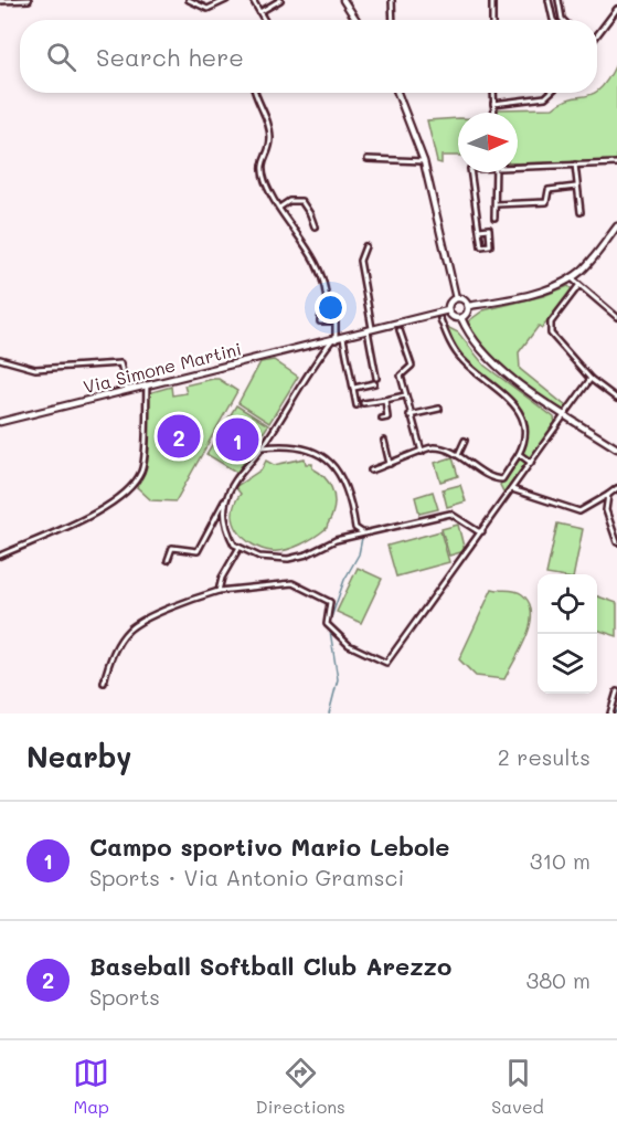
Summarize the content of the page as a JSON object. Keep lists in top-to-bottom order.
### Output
{
  "streets": {
    "street": ["Via Simone Martini"]
  },
  "north": "right",
  "page": {
    "search": "Search here",
    "pins": ["2", "1"],
    "heading": ["Nearby", "2 results"],
    "list": [
      {
        "mark": "1",
        "name": "Campo sportivo Mario Lebole",
        "note": "Sports · Via Antonio Gramsci",
        "value": "310 m"
      },
      {
        "mark": "2",
        "name": "Baseball Softball Club Arezzo",
        "note": "Sports",
        "value": "380 m"
      }
    ],
    "nav": ["Map", "Directions", "Saved"]
  }
}
